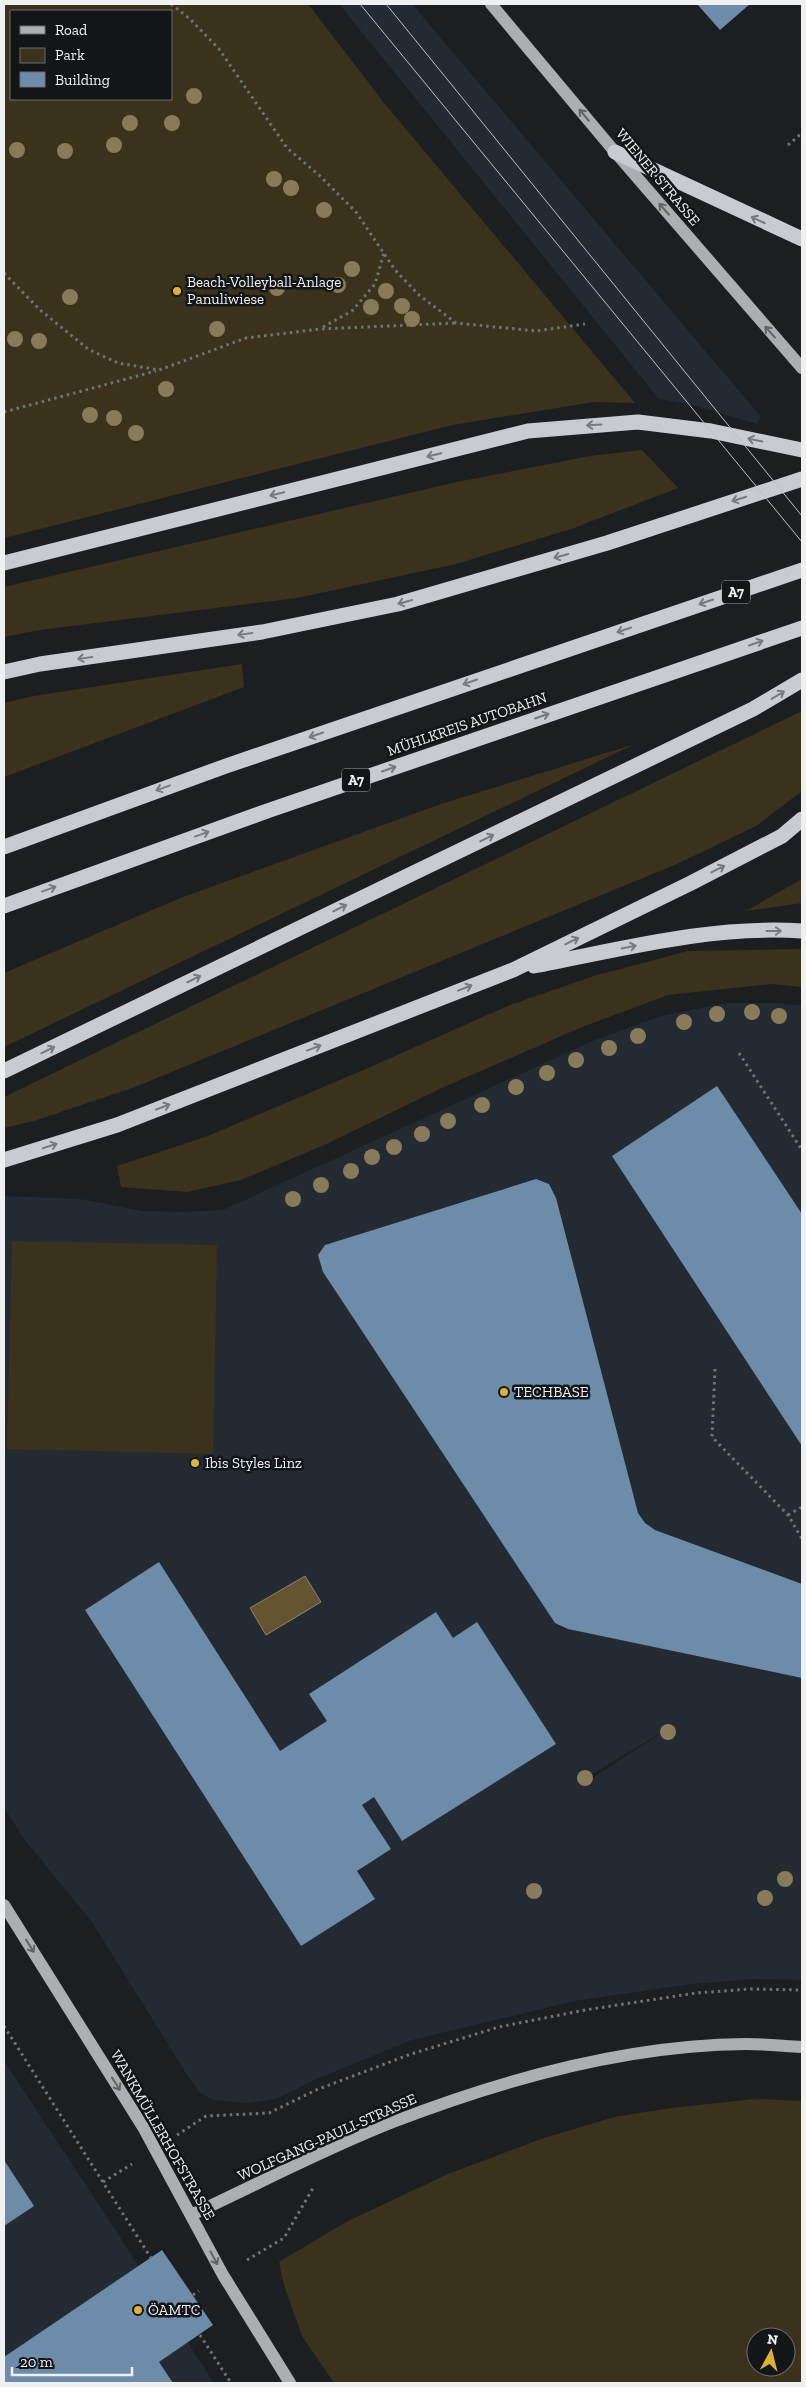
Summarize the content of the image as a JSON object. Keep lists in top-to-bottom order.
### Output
{
  "streets": {
    "highway": ["A7", "MÜHLKREIS AUTOBAHN"],
    "main road": ["WIENER STRASSE", "WANKMÜLLERHOFSTRASSE", "WOLFGANG-PAULI-STRASSE"]
  },
  "crossings": [
    ["WANKMÜLLERHOFSTRASSE", "WOLFGANG-PAULI-STRASSE"]
  ],
  "one_way": ["WIENER STRASSE", "WANKMÜLLERHOFSTRASSE"],
  "places": [
    "Beach-Volleyball-Anlage Panuliwiese",
    "TECHBASE",
    "Ibis Styles Linz",
    "ÖAMTC"
  ],
  "legend": ["Road", "Park", "Building"],
  "scale_bar": "20 m",
  "north": "top"
}
